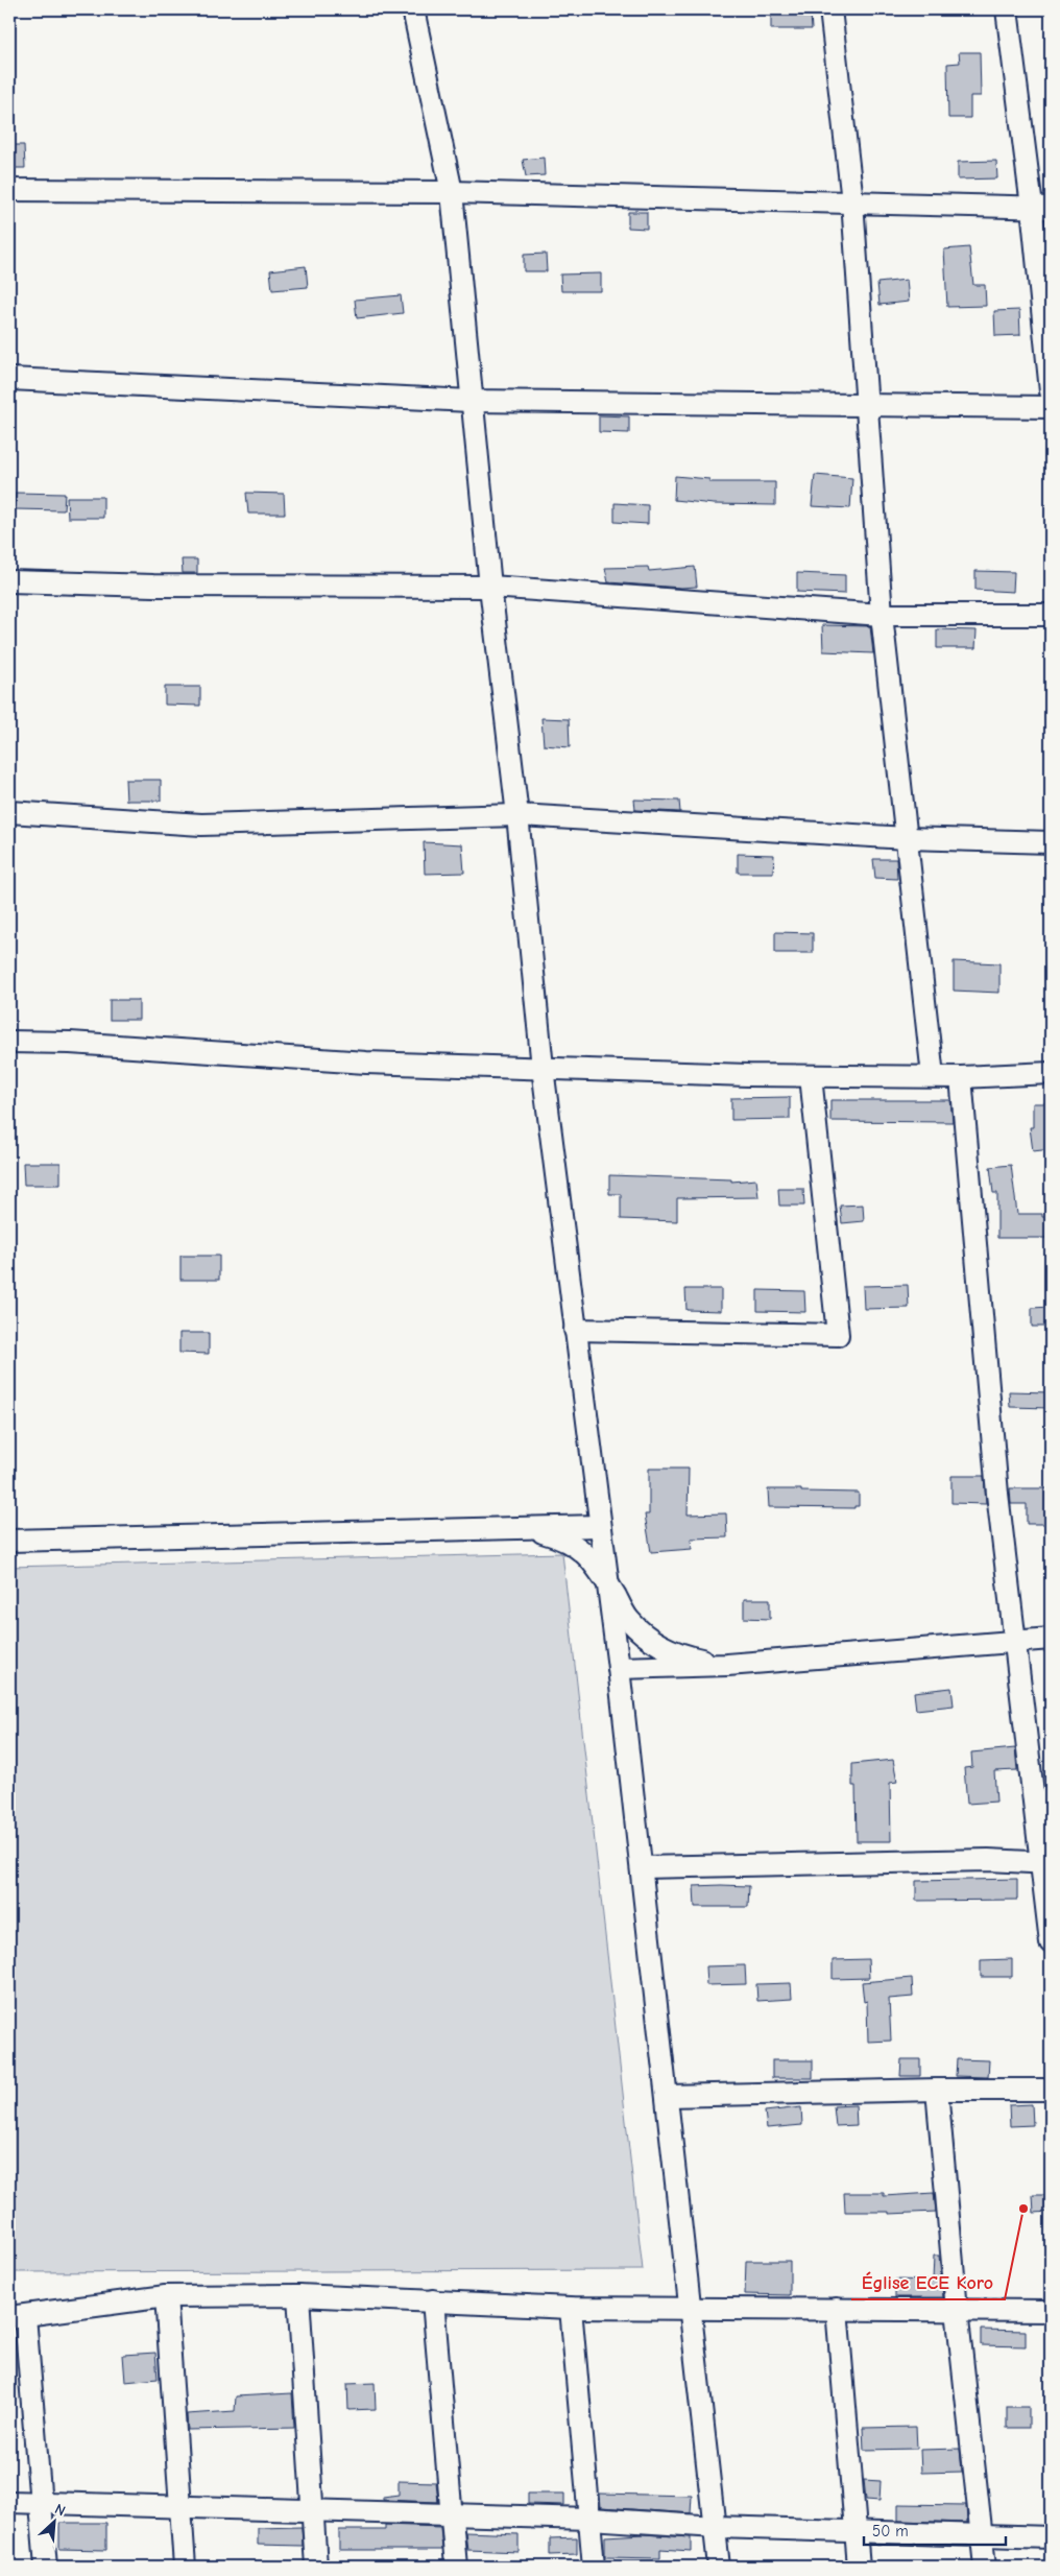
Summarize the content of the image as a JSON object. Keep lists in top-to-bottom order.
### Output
{
  "places": ["Église ECE Koro"],
  "scale_bar": "50 m",
  "north": "top right"
}
